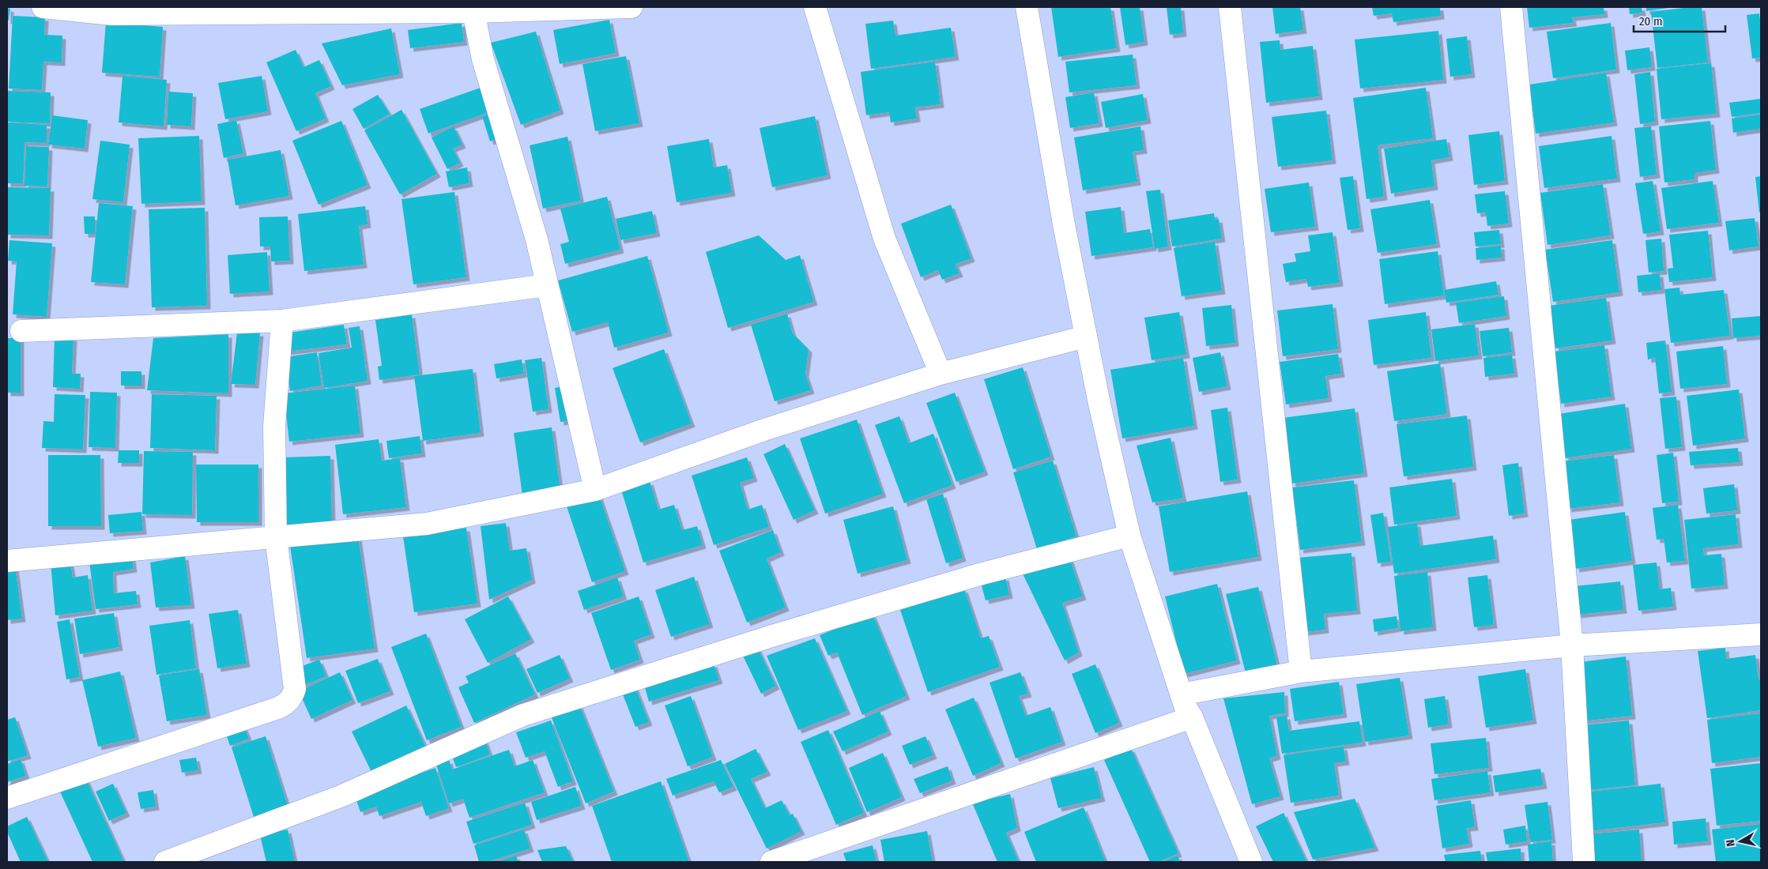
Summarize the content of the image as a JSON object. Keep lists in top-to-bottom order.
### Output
{
  "scale_bar": "20 m",
  "north": "left"
}
